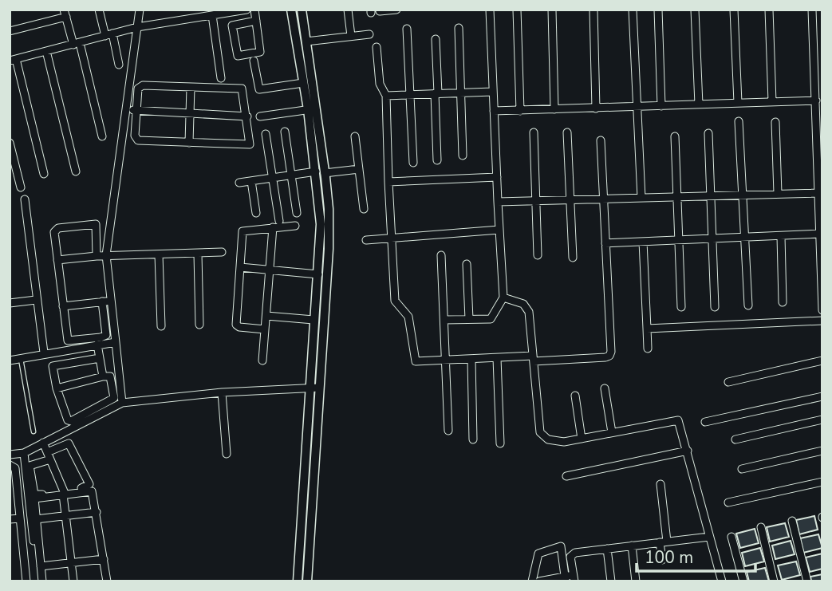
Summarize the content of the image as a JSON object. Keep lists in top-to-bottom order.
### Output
{
  "scale_bar": "100 m"
}
